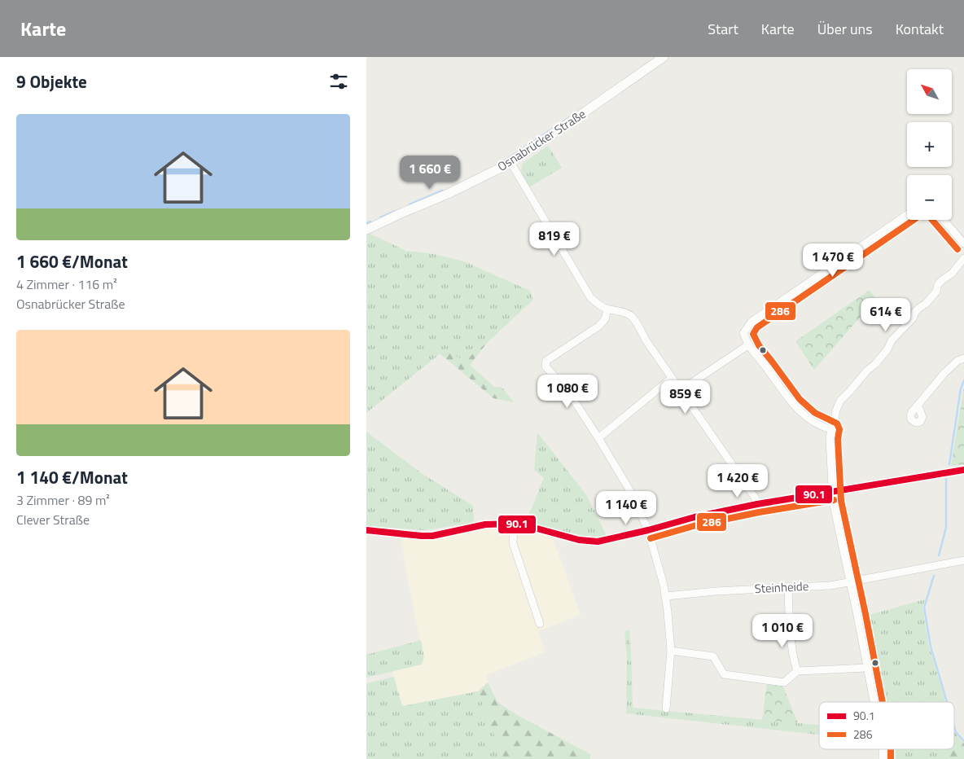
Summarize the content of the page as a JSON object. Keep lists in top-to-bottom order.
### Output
{
  "streets": {
    "main road": ["Osnabrücker Straße"],
    "street": ["Steinheide"]
  },
  "lines": ["transit line 286", "transit line 90.1"],
  "legend": ["90.1", "286"],
  "north": "top left",
  "page": {
    "header": "Karte",
    "nav": [
      "Start",
      "Karte",
      "Über uns",
      "Kontakt"
    ],
    "heading": "9 Objekte",
    "map_buttons": ["+", "−"],
    "list": [
      {
        "name": "1 660 €/Monat",
        "note": "4 Zimmer · 116 m² · Osnabrücker Straße"
      },
      {
        "name": "1 140 €/Monat",
        "note": "3 Zimmer · 89 m² · Clever Straße"
      }
    ],
    "price": [
      "1 660 €",
      "819 €",
      "1 470 €",
      "614 €",
      "1 080 €",
      "859 €",
      "1 420 €",
      "1 140 €",
      "1 010 €"
    ]
  }
}
